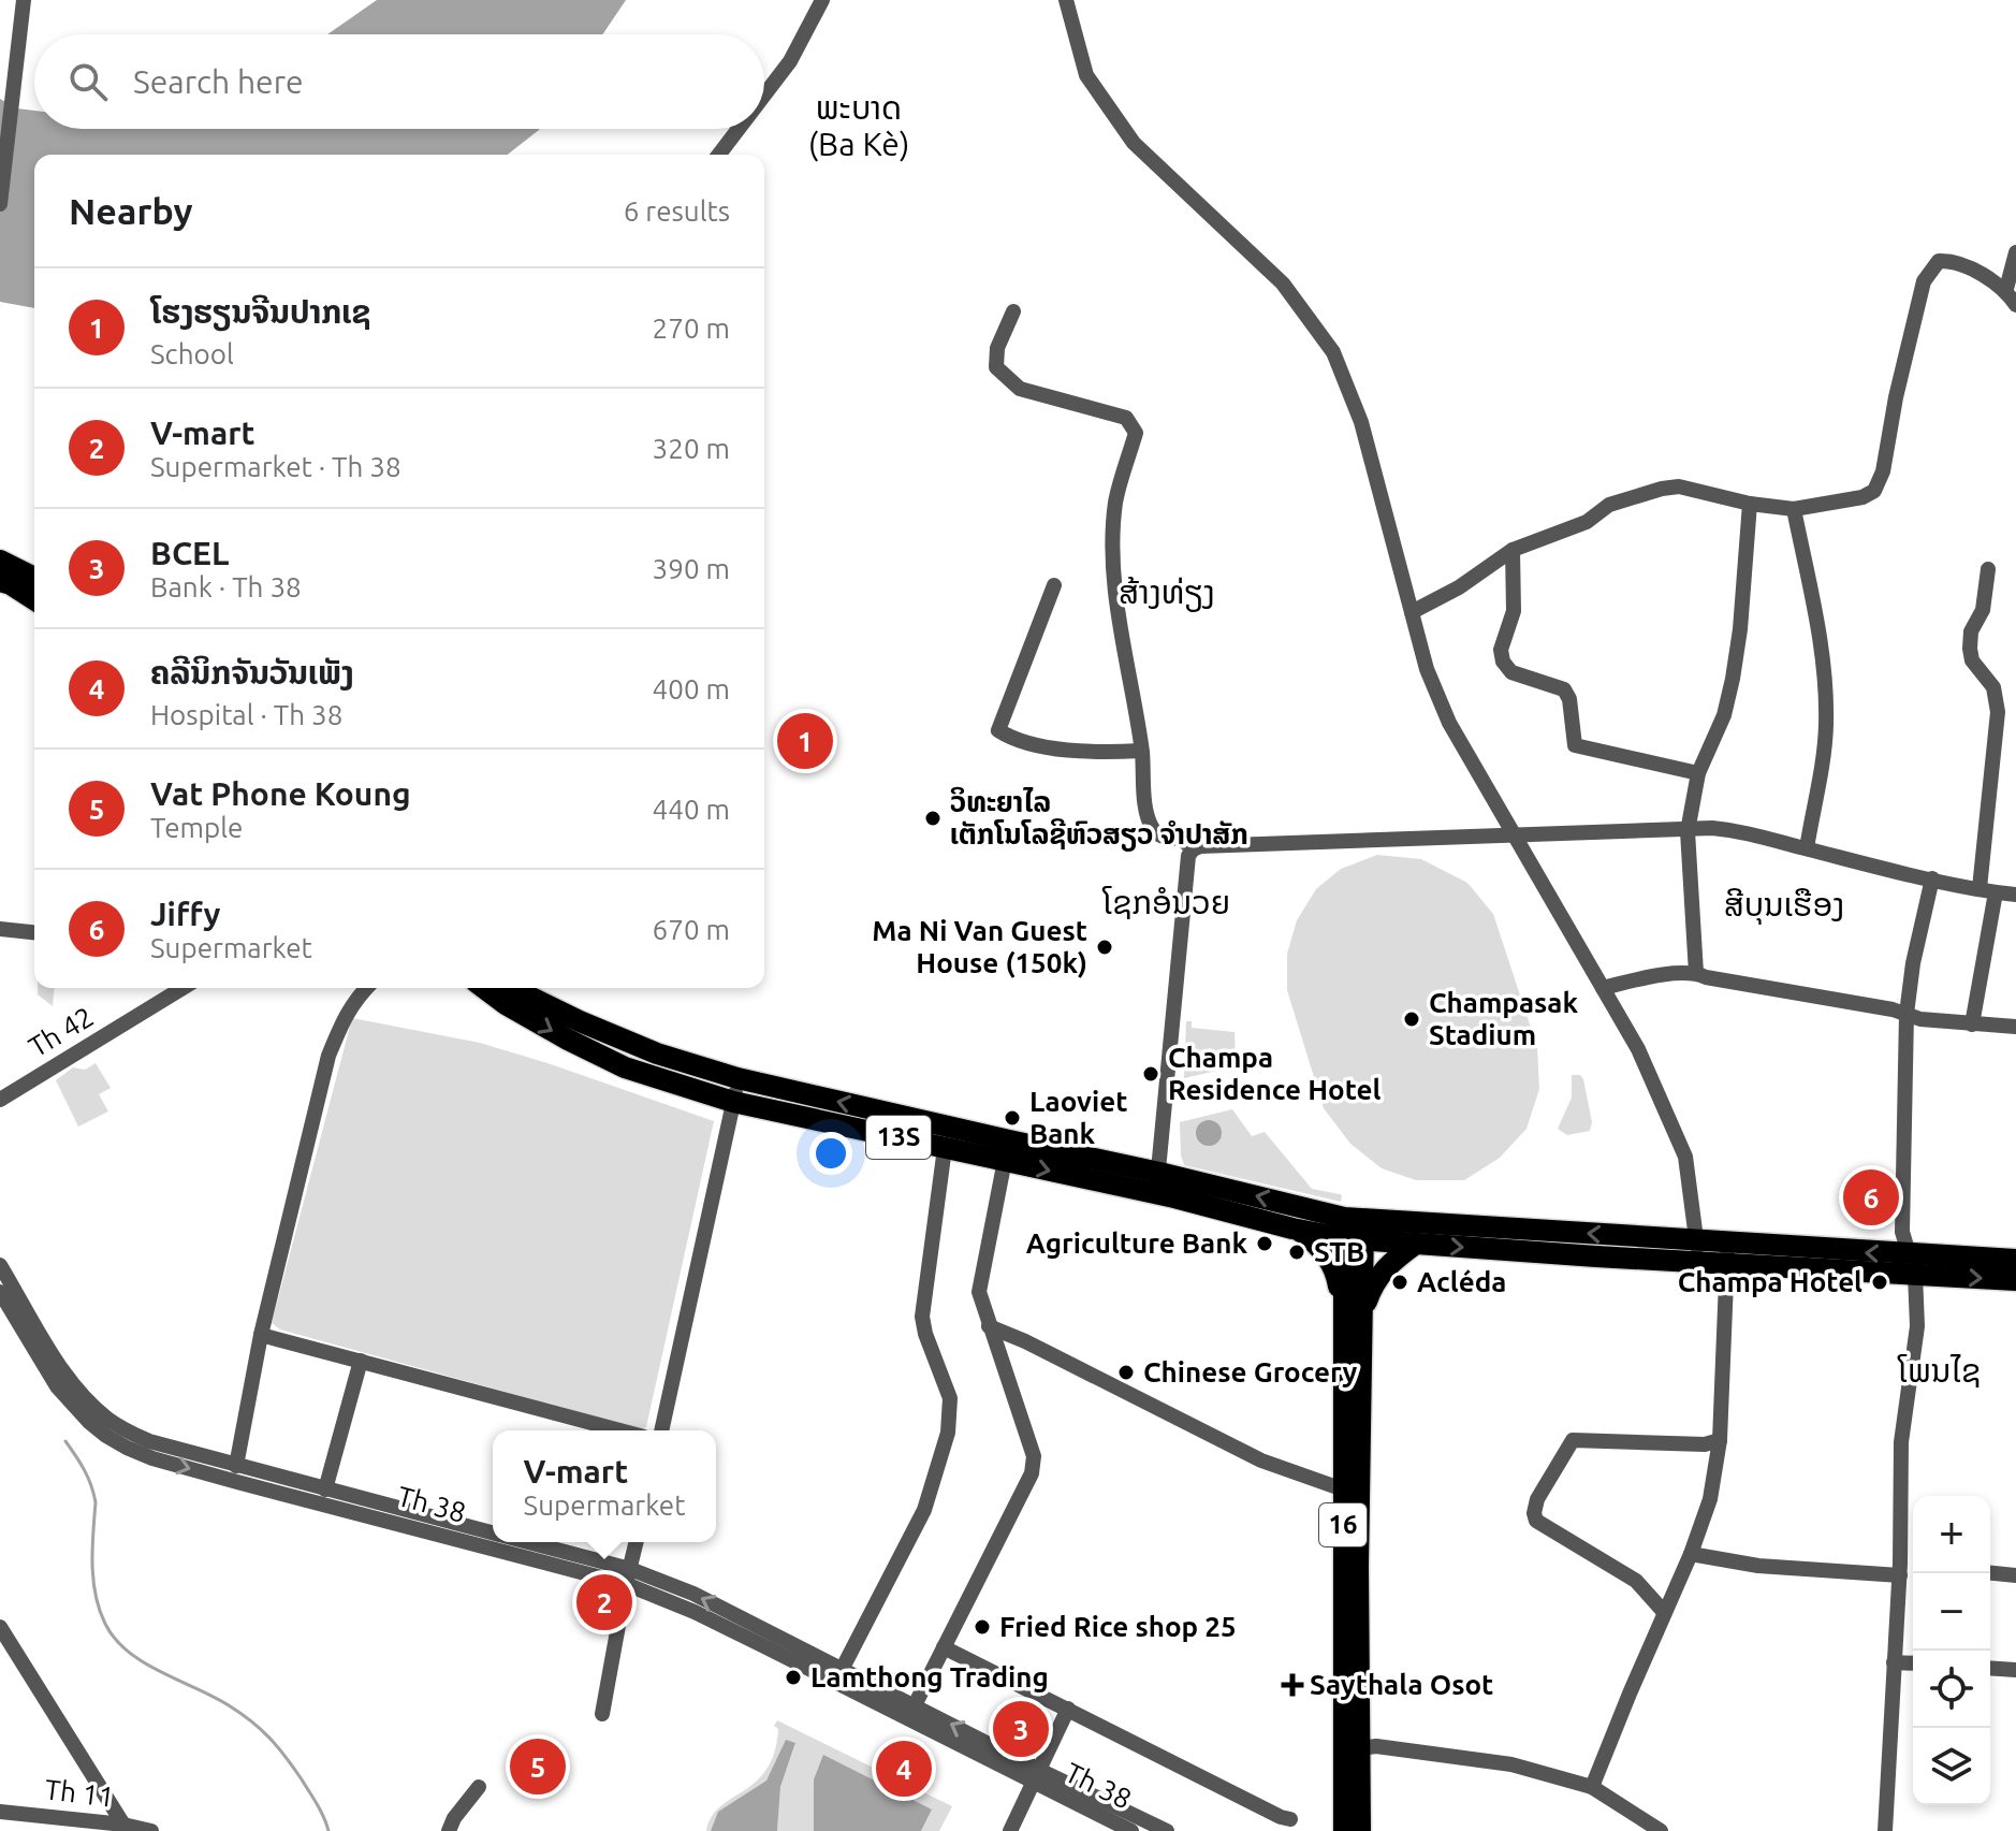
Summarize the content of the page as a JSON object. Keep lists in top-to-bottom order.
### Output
{
  "streets": {
    "highway": ["13S", "16"],
    "street": ["Th 42", "Th 38", "Th 11"]
  },
  "crossings": [
    ["13S", "16"]
  ],
  "districts": [
    "ພະບາດ (Ba Kè)",
    "ສ້າງທ່ຽງ",
    "ໂຊກອໍນວຍ",
    "ສີບຸນເຮືອງ",
    "ໂພນໄຊ"
  ],
  "places": {
    "other": [
      "ວິທະຍາໄລ ເຕັກໂນໂລຊີຫົວສຽວ ຈຳປາສັກ",
      "Ma Ni Van Guest House (150k)",
      "Champasak Stadium",
      "Champa Residence Hotel",
      "Laoviet Bank",
      "Agriculture Bank",
      "STB",
      "Acléda",
      "Champa Hotel",
      "Chinese Grocery",
      "Fried Rice shop 25",
      "Lamthong Trading"
    ],
    "health": ["Saythala Osot"]
  },
  "page": {
    "search": "Search here",
    "heading": ["Nearby", "6 results"],
    "list": [
      {
        "mark": "1",
        "name": "ໂຮງຮຽນຈີນປາກເຊ",
        "note": "School",
        "value": "270 m"
      },
      {
        "mark": "2",
        "name": "V-mart",
        "note": "Supermarket · Th 38",
        "value": "320 m"
      },
      {
        "mark": "3",
        "name": "BCEL",
        "note": "Bank · Th 38",
        "value": "390 m"
      },
      {
        "mark": "4",
        "name": "ຄລີນິກຈັນວັນເພັງ",
        "note": "Hospital · Th 38",
        "value": "400 m"
      },
      {
        "mark": "5",
        "name": "Vat Phone Koung",
        "note": "Temple",
        "value": "440 m"
      },
      {
        "mark": "6",
        "name": "Jiffy",
        "note": "Supermarket",
        "value": "670 m"
      }
    ],
    "pins": [
      "1",
      "6",
      "2",
      "3",
      "5",
      "4"
    ],
    "popup": ["V-mart", "Supermarket"],
    "map_buttons": ["+", "−"]
  }
}
